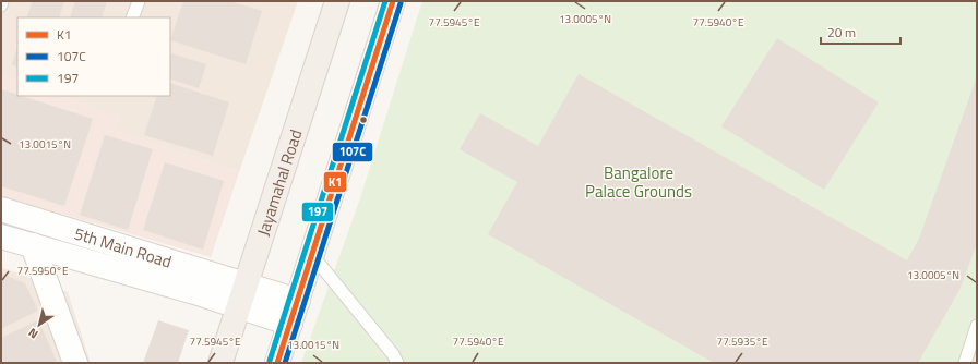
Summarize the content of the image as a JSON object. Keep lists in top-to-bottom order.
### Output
{
  "streets": {
    "main road": ["Jayamahal Road"],
    "street": ["5th Main Road"]
  },
  "crossings": [
    ["Jayamahal Road", "5th Main Road"]
  ],
  "parks": ["Bangalore Palace Grounds"],
  "lines": ["transit line K1", "transit line 197", "transit line 107C"],
  "legend": ["K1", "107C", "197"],
  "scale_bar": "20 m",
  "north": "bottom left",
  "coordinates": [
    "13.0005°N",
    "77.5945°E",
    "77.5940°E",
    "13.0015°N",
    "77.5950°E",
    "77.5935°E"
  ]
}
